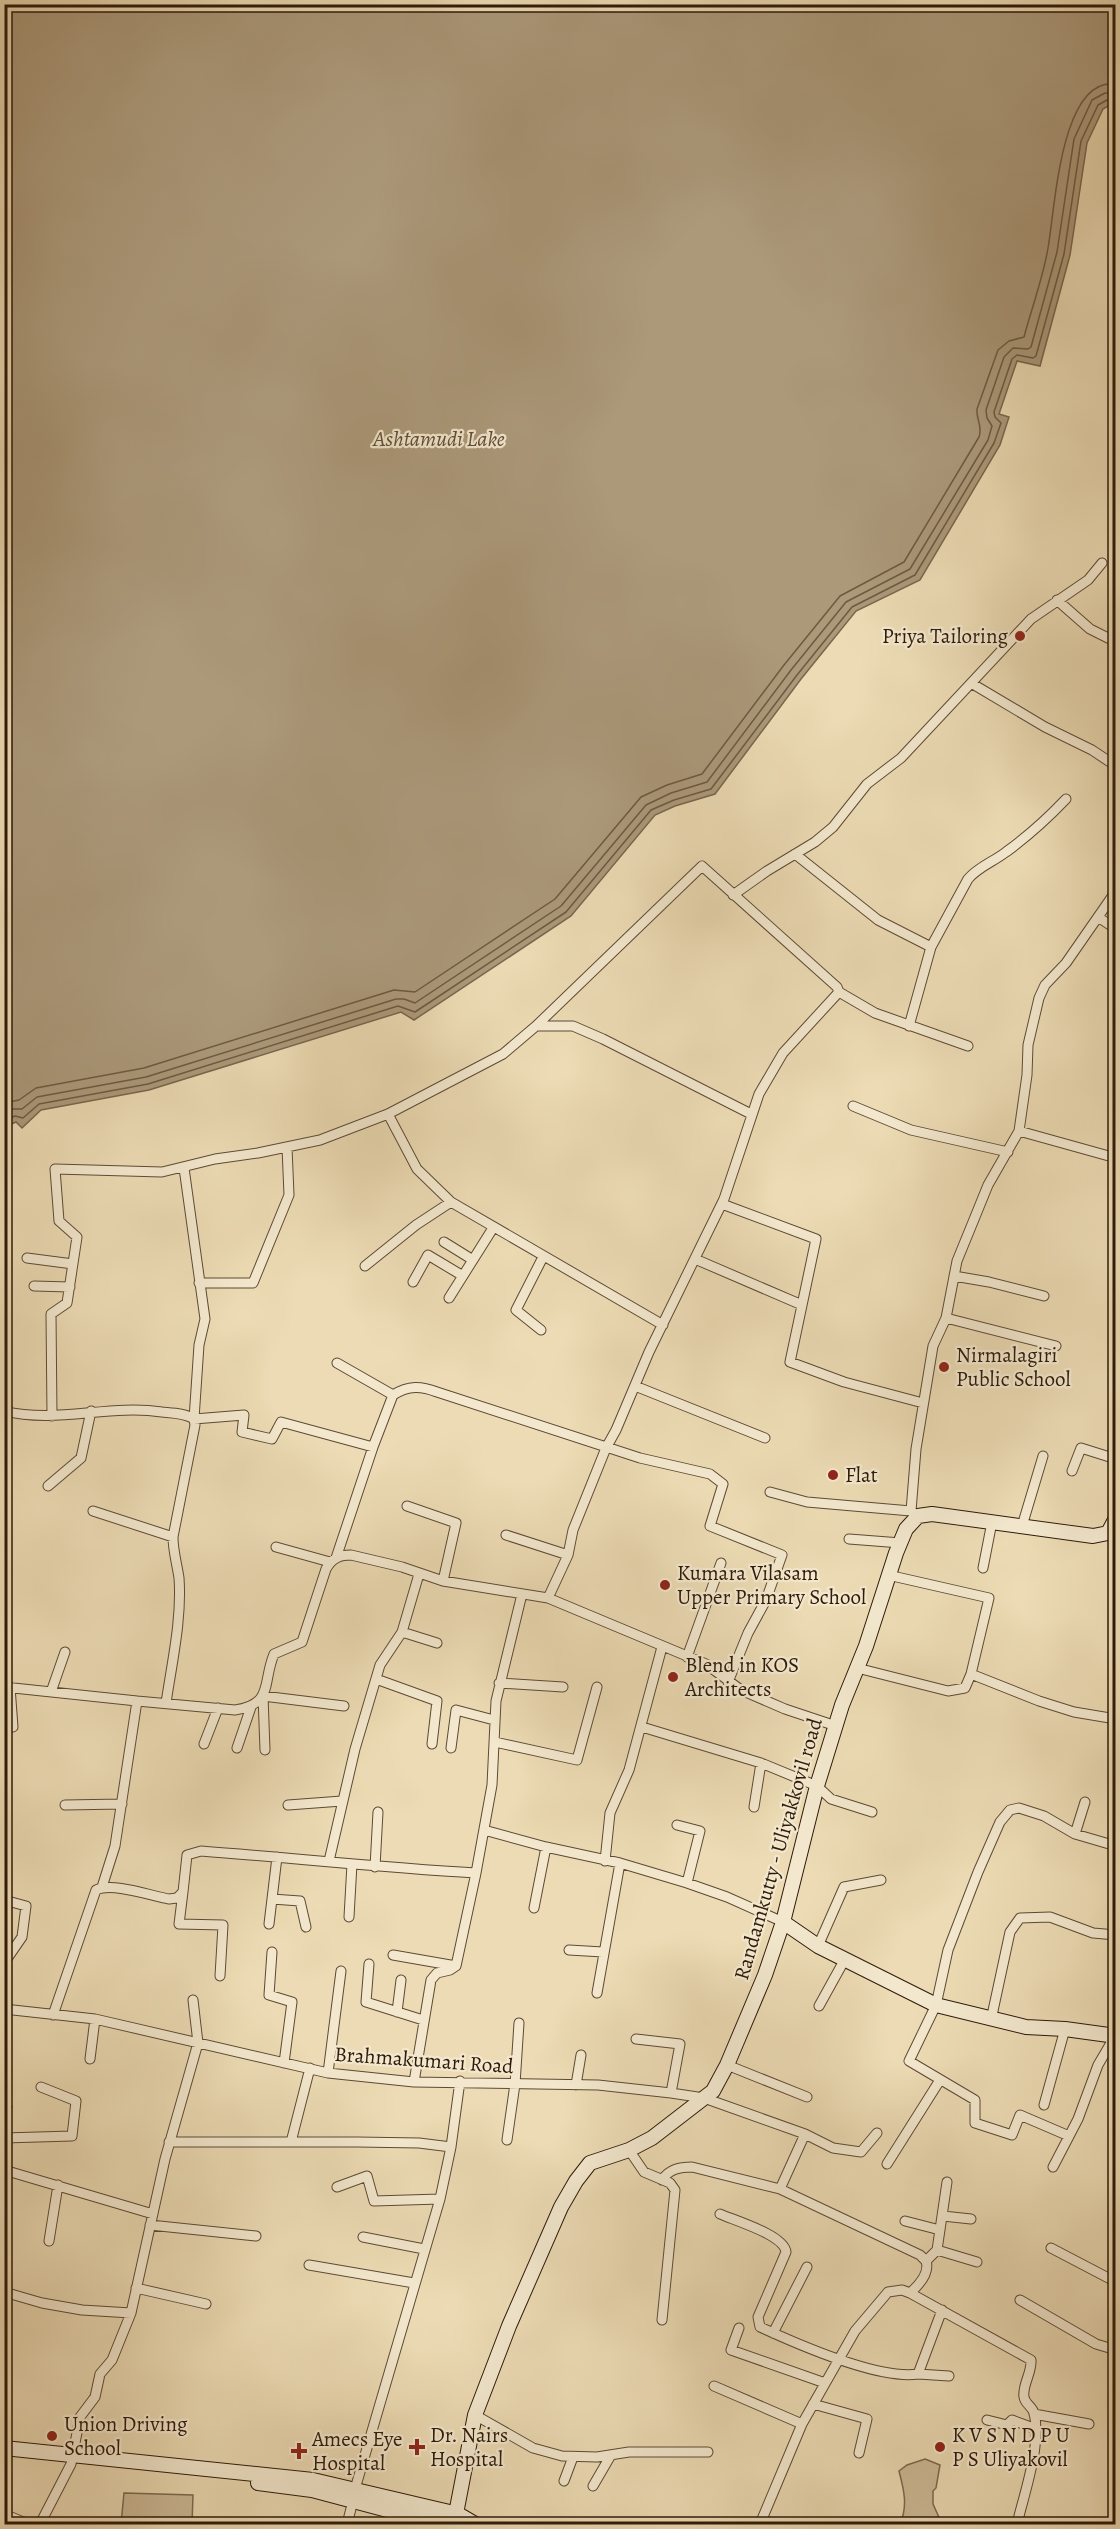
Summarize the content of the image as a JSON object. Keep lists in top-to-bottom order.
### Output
{
  "streets": {
    "street": ["Randamkutty - Uliyakkovil road", "Brahmakumari Road"]
  },
  "crossings": [
    ["Randamkutty - Uliyakkovil road", "Brahmakumari Road"]
  ],
  "water": ["Ashtamudi Lake"],
  "places": {
    "other": [
      "Priya Tailoring",
      "Nirmalagiri Public School",
      "Flat",
      "Kumara Vilasam Upper Primary School",
      "Blend in KOS Architects",
      "Union Driving School",
      "K V S N D P U P S Uliyakovil"
    ],
    "health": ["Dr. Nairs Hospital", "Amecs Eye Hospital"]
  }
}
